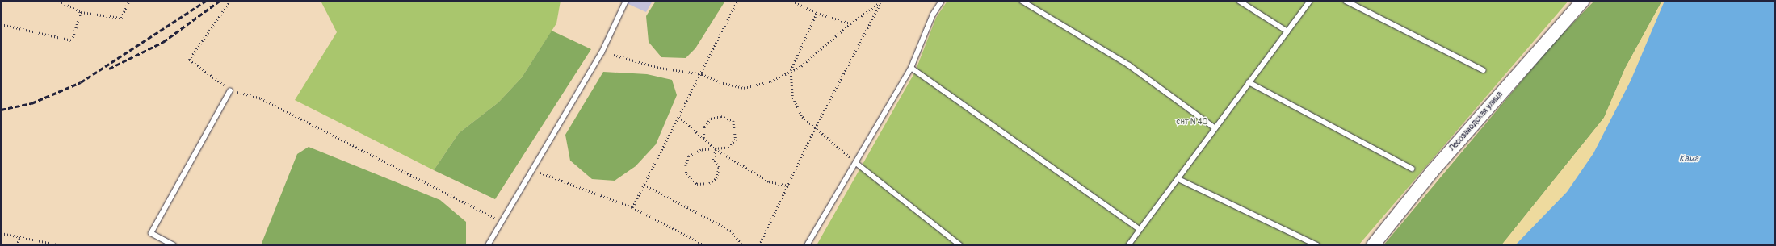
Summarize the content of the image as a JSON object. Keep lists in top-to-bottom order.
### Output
{
  "streets": {
    "street": ["Лесозаводская улица"]
  },
  "water": ["Кама"],
  "parks": ["снт N 40"]
}
